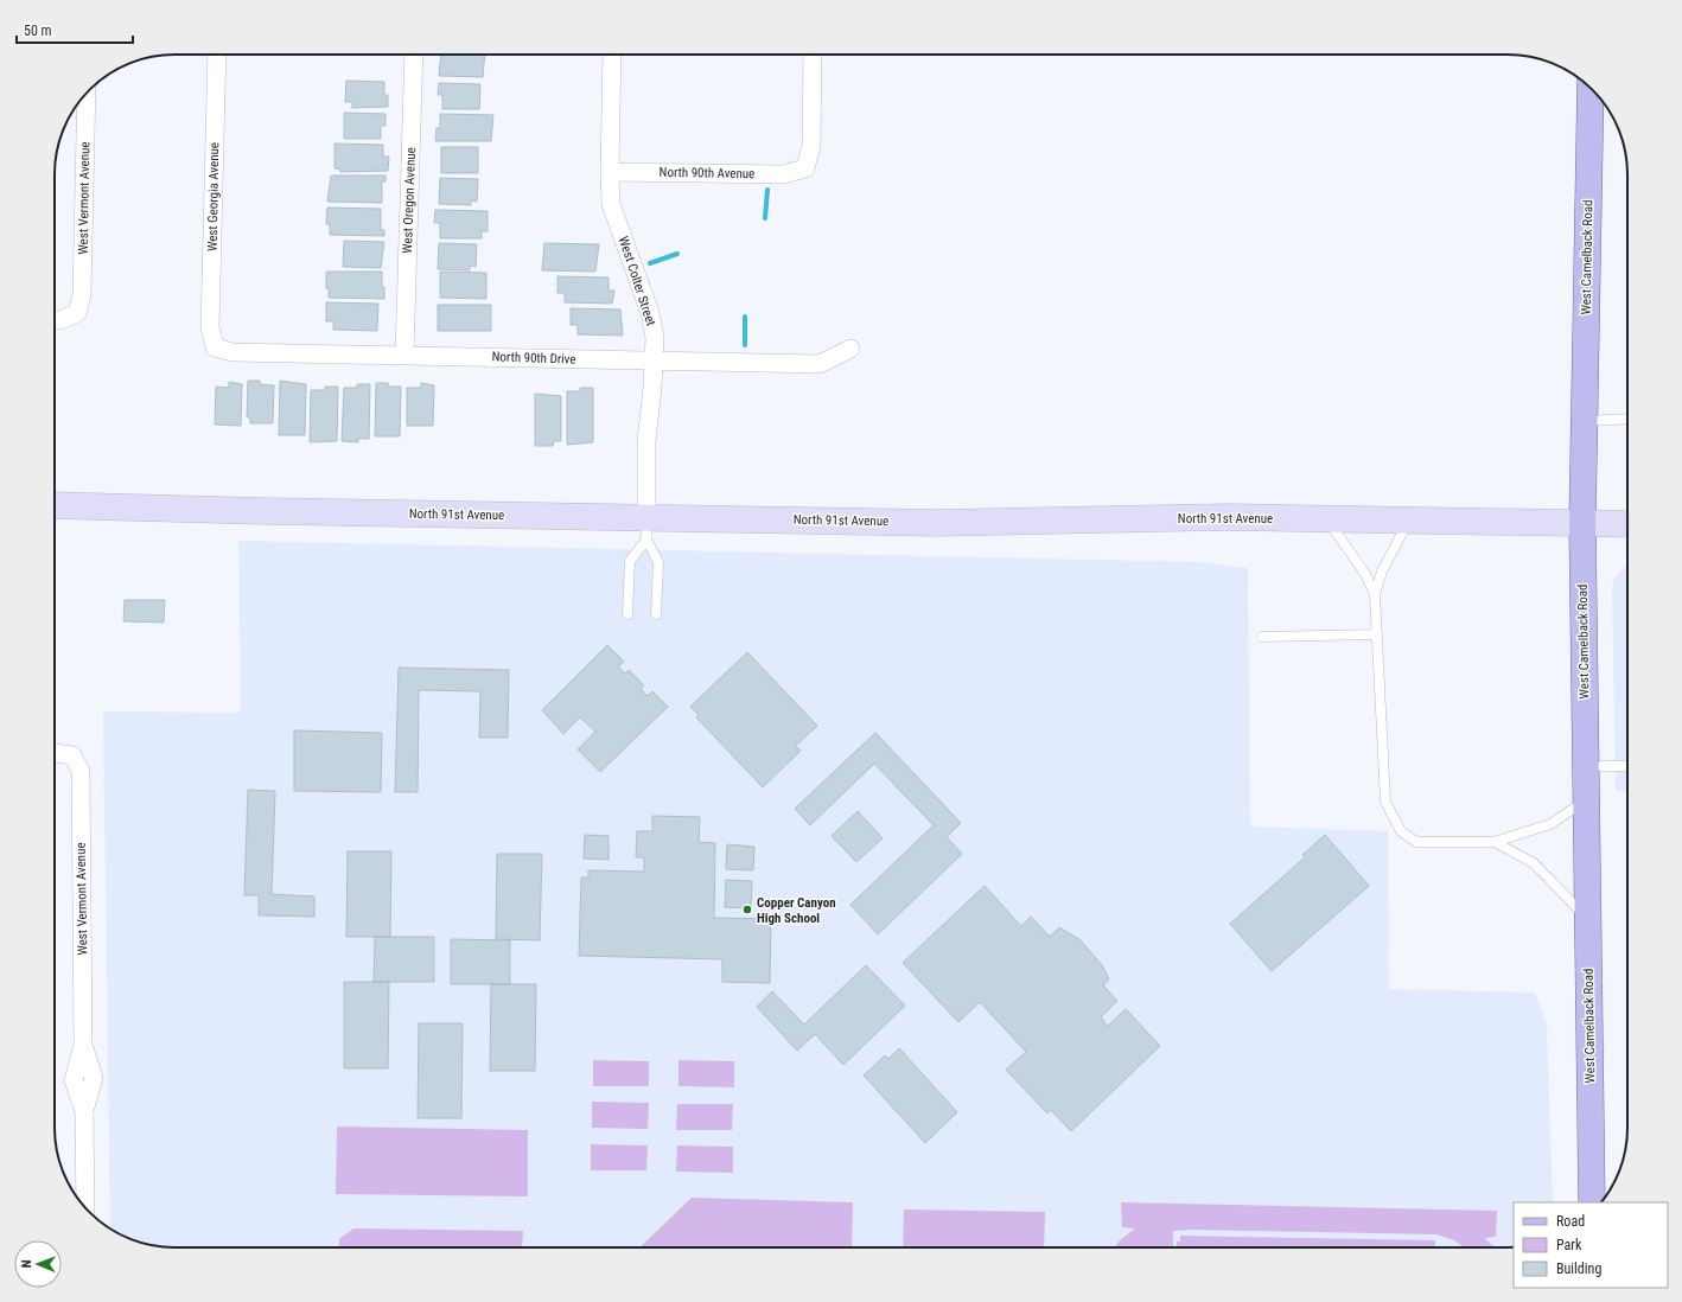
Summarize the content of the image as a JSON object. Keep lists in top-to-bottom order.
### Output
{
  "streets": {
    "main road": ["West Camelback Road", "North 91st Avenue"],
    "street": [
      "North 90th Avenue",
      "West Georgia Avenue",
      "West Vermont Avenue",
      "West Oregon Avenue",
      "West Colter Street",
      "North 90th Drive"
    ]
  },
  "crossings": [
    ["North 90th Avenue", "West Colter Street"],
    ["West Georgia Avenue", "North 90th Drive"],
    ["West Oregon Avenue", "North 90th Drive"],
    ["West Camelback Road", "North 91st Avenue"],
    ["West Colter Street", "North 90th Drive"],
    ["West Colter Street", "North 91st Avenue"]
  ],
  "places": ["Copper Canyon High School"],
  "legend": ["Road", "Park", "Building"],
  "scale_bar": "50 m",
  "north": "left"
}
